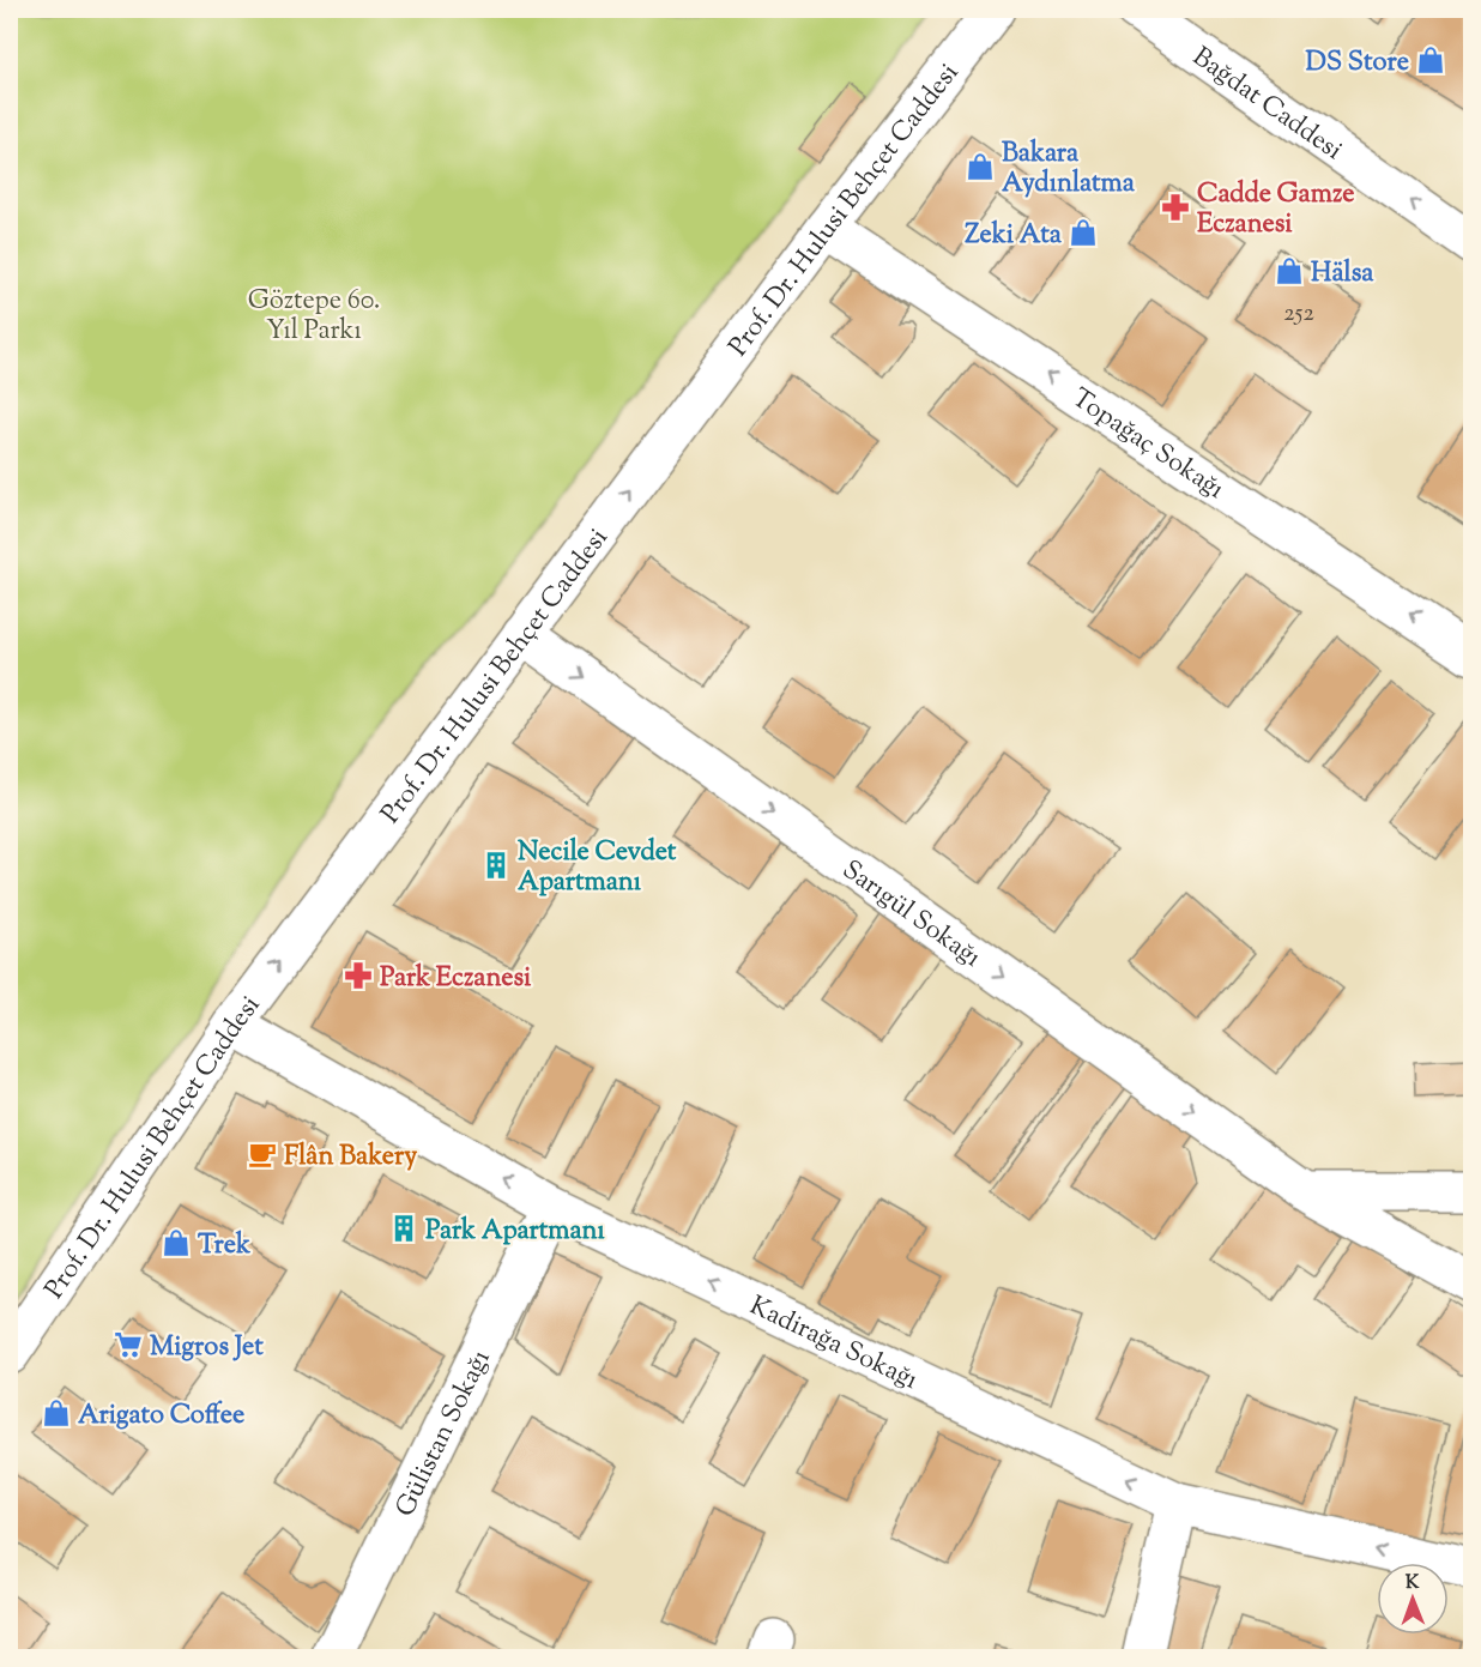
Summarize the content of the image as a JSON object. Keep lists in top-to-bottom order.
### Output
{
  "streets": {
    "street": [
      "Bağdat Caddesi",
      "Prof. Dr. Hulusi Behçet Caddesi",
      "Topağaç Sokağı",
      "Sarıgül Sokağı",
      "Kadirağa Sokağı",
      "Gülistan Sokağı"
    ]
  },
  "crossings": [
    ["Prof. Dr. Hulusi Behçet Caddesi", "Topağaç Sokağı"],
    ["Prof. Dr. Hulusi Behçet Caddesi", "Sarıgül Sokağı"],
    ["Prof. Dr. Hulusi Behçet Caddesi", "Kadirağa Sokağı"],
    ["Kadirağa Sokağı", "Gülistan Sokağı"]
  ],
  "one_way": [
    "Bağdat Caddesi",
    "Prof. Dr. Hulusi Behçet Caddesi",
    "Topağaç Sokağı",
    "Sarıgül Sokağı",
    "Kadirağa Sokağı"
  ],
  "parks": ["Göztepe 60. Yıl Parkı"],
  "places": {
    "shop": [
      "DS Store",
      "Bakara Aydınlatma",
      "Zeki Ata",
      "Hälsa",
      "Trek",
      "Arigato Coffee"
    ],
    "pharmacy": ["Cadde Gamze Eczanesi", "Park Eczanesi"],
    "building": ["Necile Cevdet Apartmanı", "Park Apartmanı"],
    "cafe": ["Flân Bakery"],
    "supermarket": ["Migros Jet"]
  },
  "house_numbers": ["252"],
  "north": "top"
}
